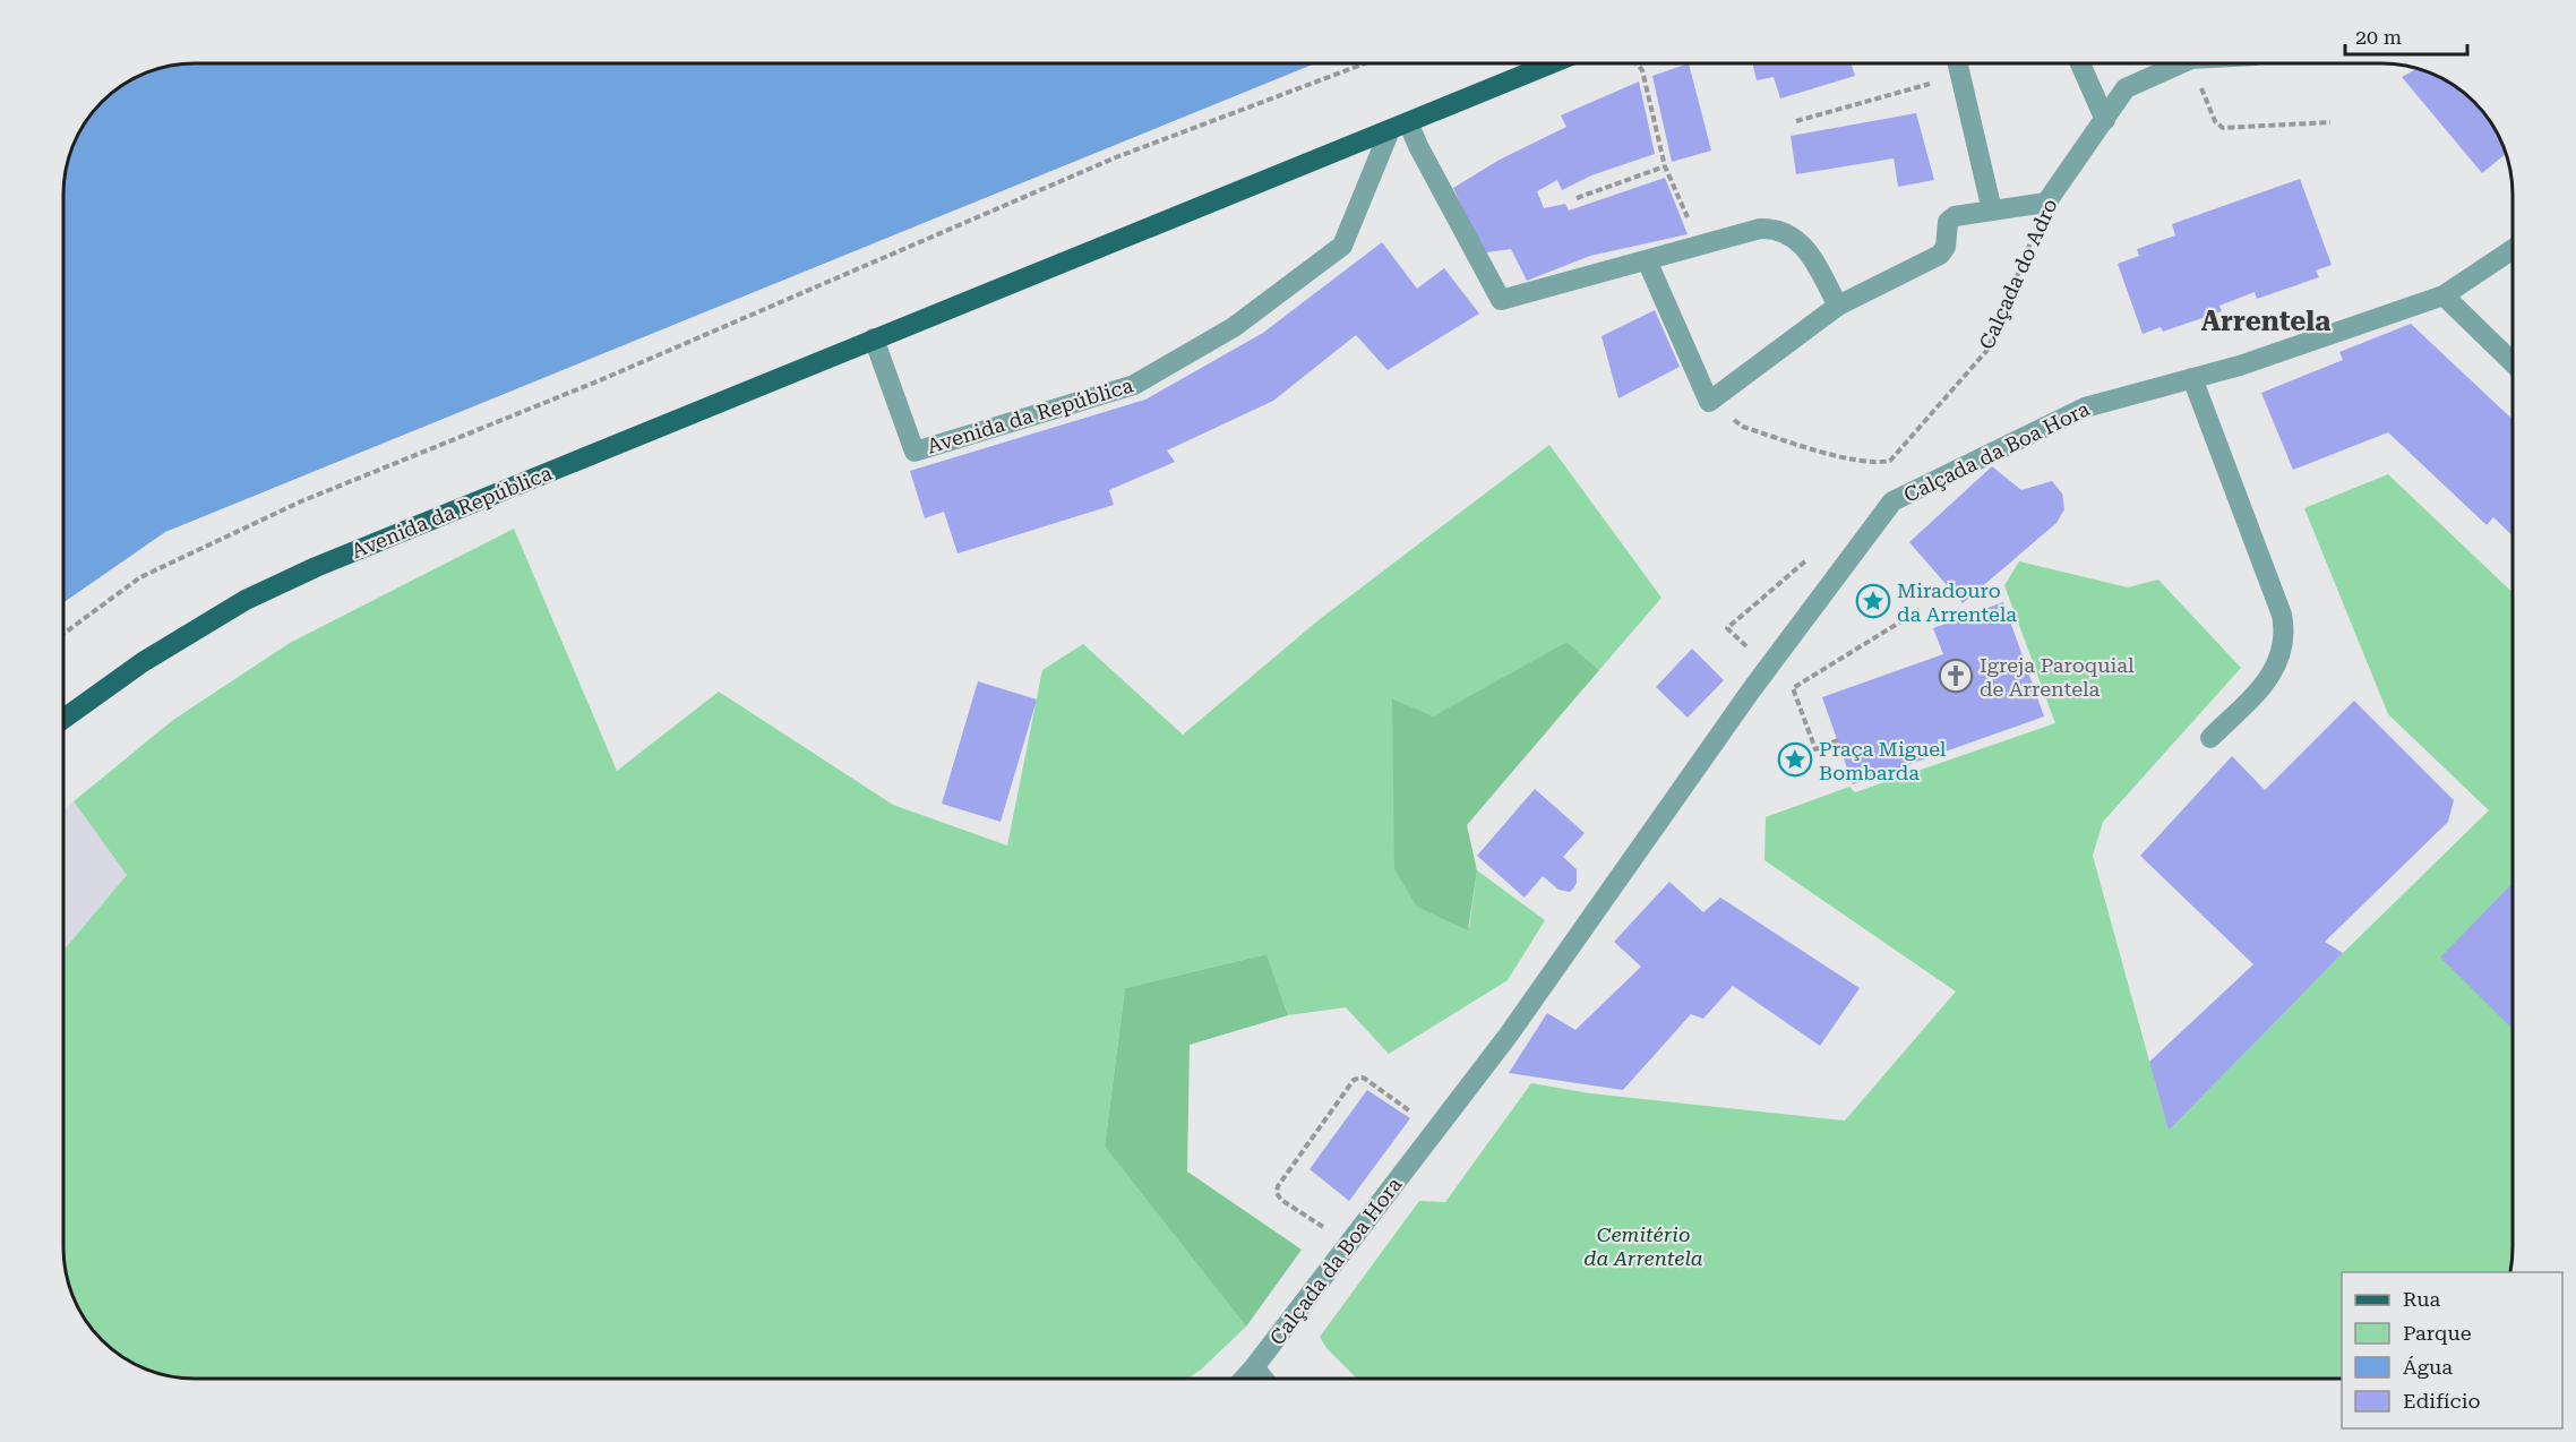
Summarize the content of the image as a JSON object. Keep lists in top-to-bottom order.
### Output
{
  "streets": {
    "main road": ["Avenida da República"],
    "street": ["Calçada do Adro", "Calçada da Boa Hora"]
  },
  "districts": ["Arrentela"],
  "parks": ["Cemitério da Arrentela"],
  "places": {
    "place": ["Miradouro da Arrentela", "Praça Miguel Bombarda"],
    "church": ["Igreja Paroquial de Arrentela"]
  },
  "legend": [
    "Rua",
    "Parque",
    "Água",
    "Edifício"
  ],
  "scale_bar": "20 m"
}
